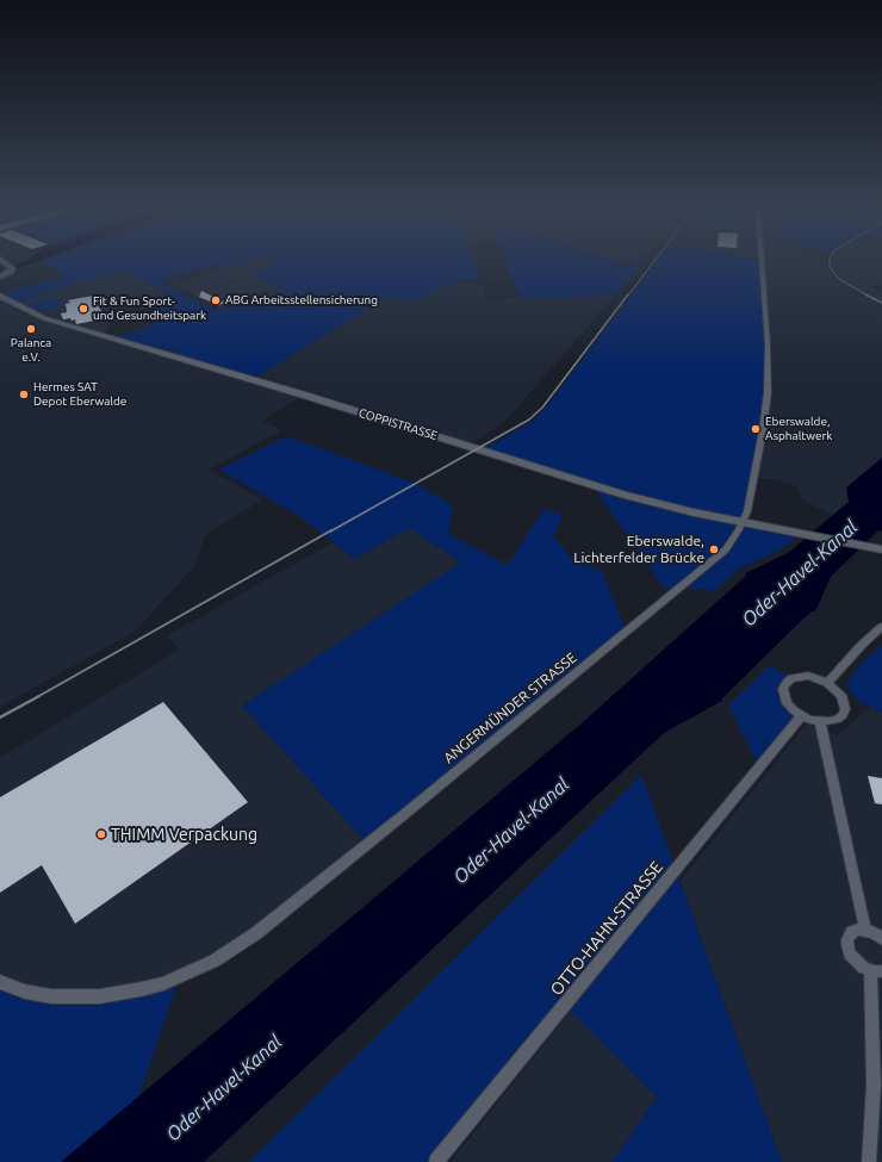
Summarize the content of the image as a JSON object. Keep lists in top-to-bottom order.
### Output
{
  "streets": {
    "main road": ["COPPISTRASSE"],
    "street": ["ANGERMÜNDER STRASSE", "OTTO-HAHN-STRASSE"]
  },
  "crossings": [
    ["COPPISTRASSE", "ANGERMÜNDER STRASSE"]
  ],
  "water": ["Oder-Havel-Kanal"],
  "places": [
    "ABG Arbeitsstellensicherung",
    "Fit & Fun Sport- und Gesundheitspark",
    "Palanca e.V.",
    "Hermes SAT Depot Eberwalde",
    "Eberswalde, Asphaltwerk",
    "Eberswalde, Lichterfelder Brücke",
    "THIMM Verpackung"
  ]
}
